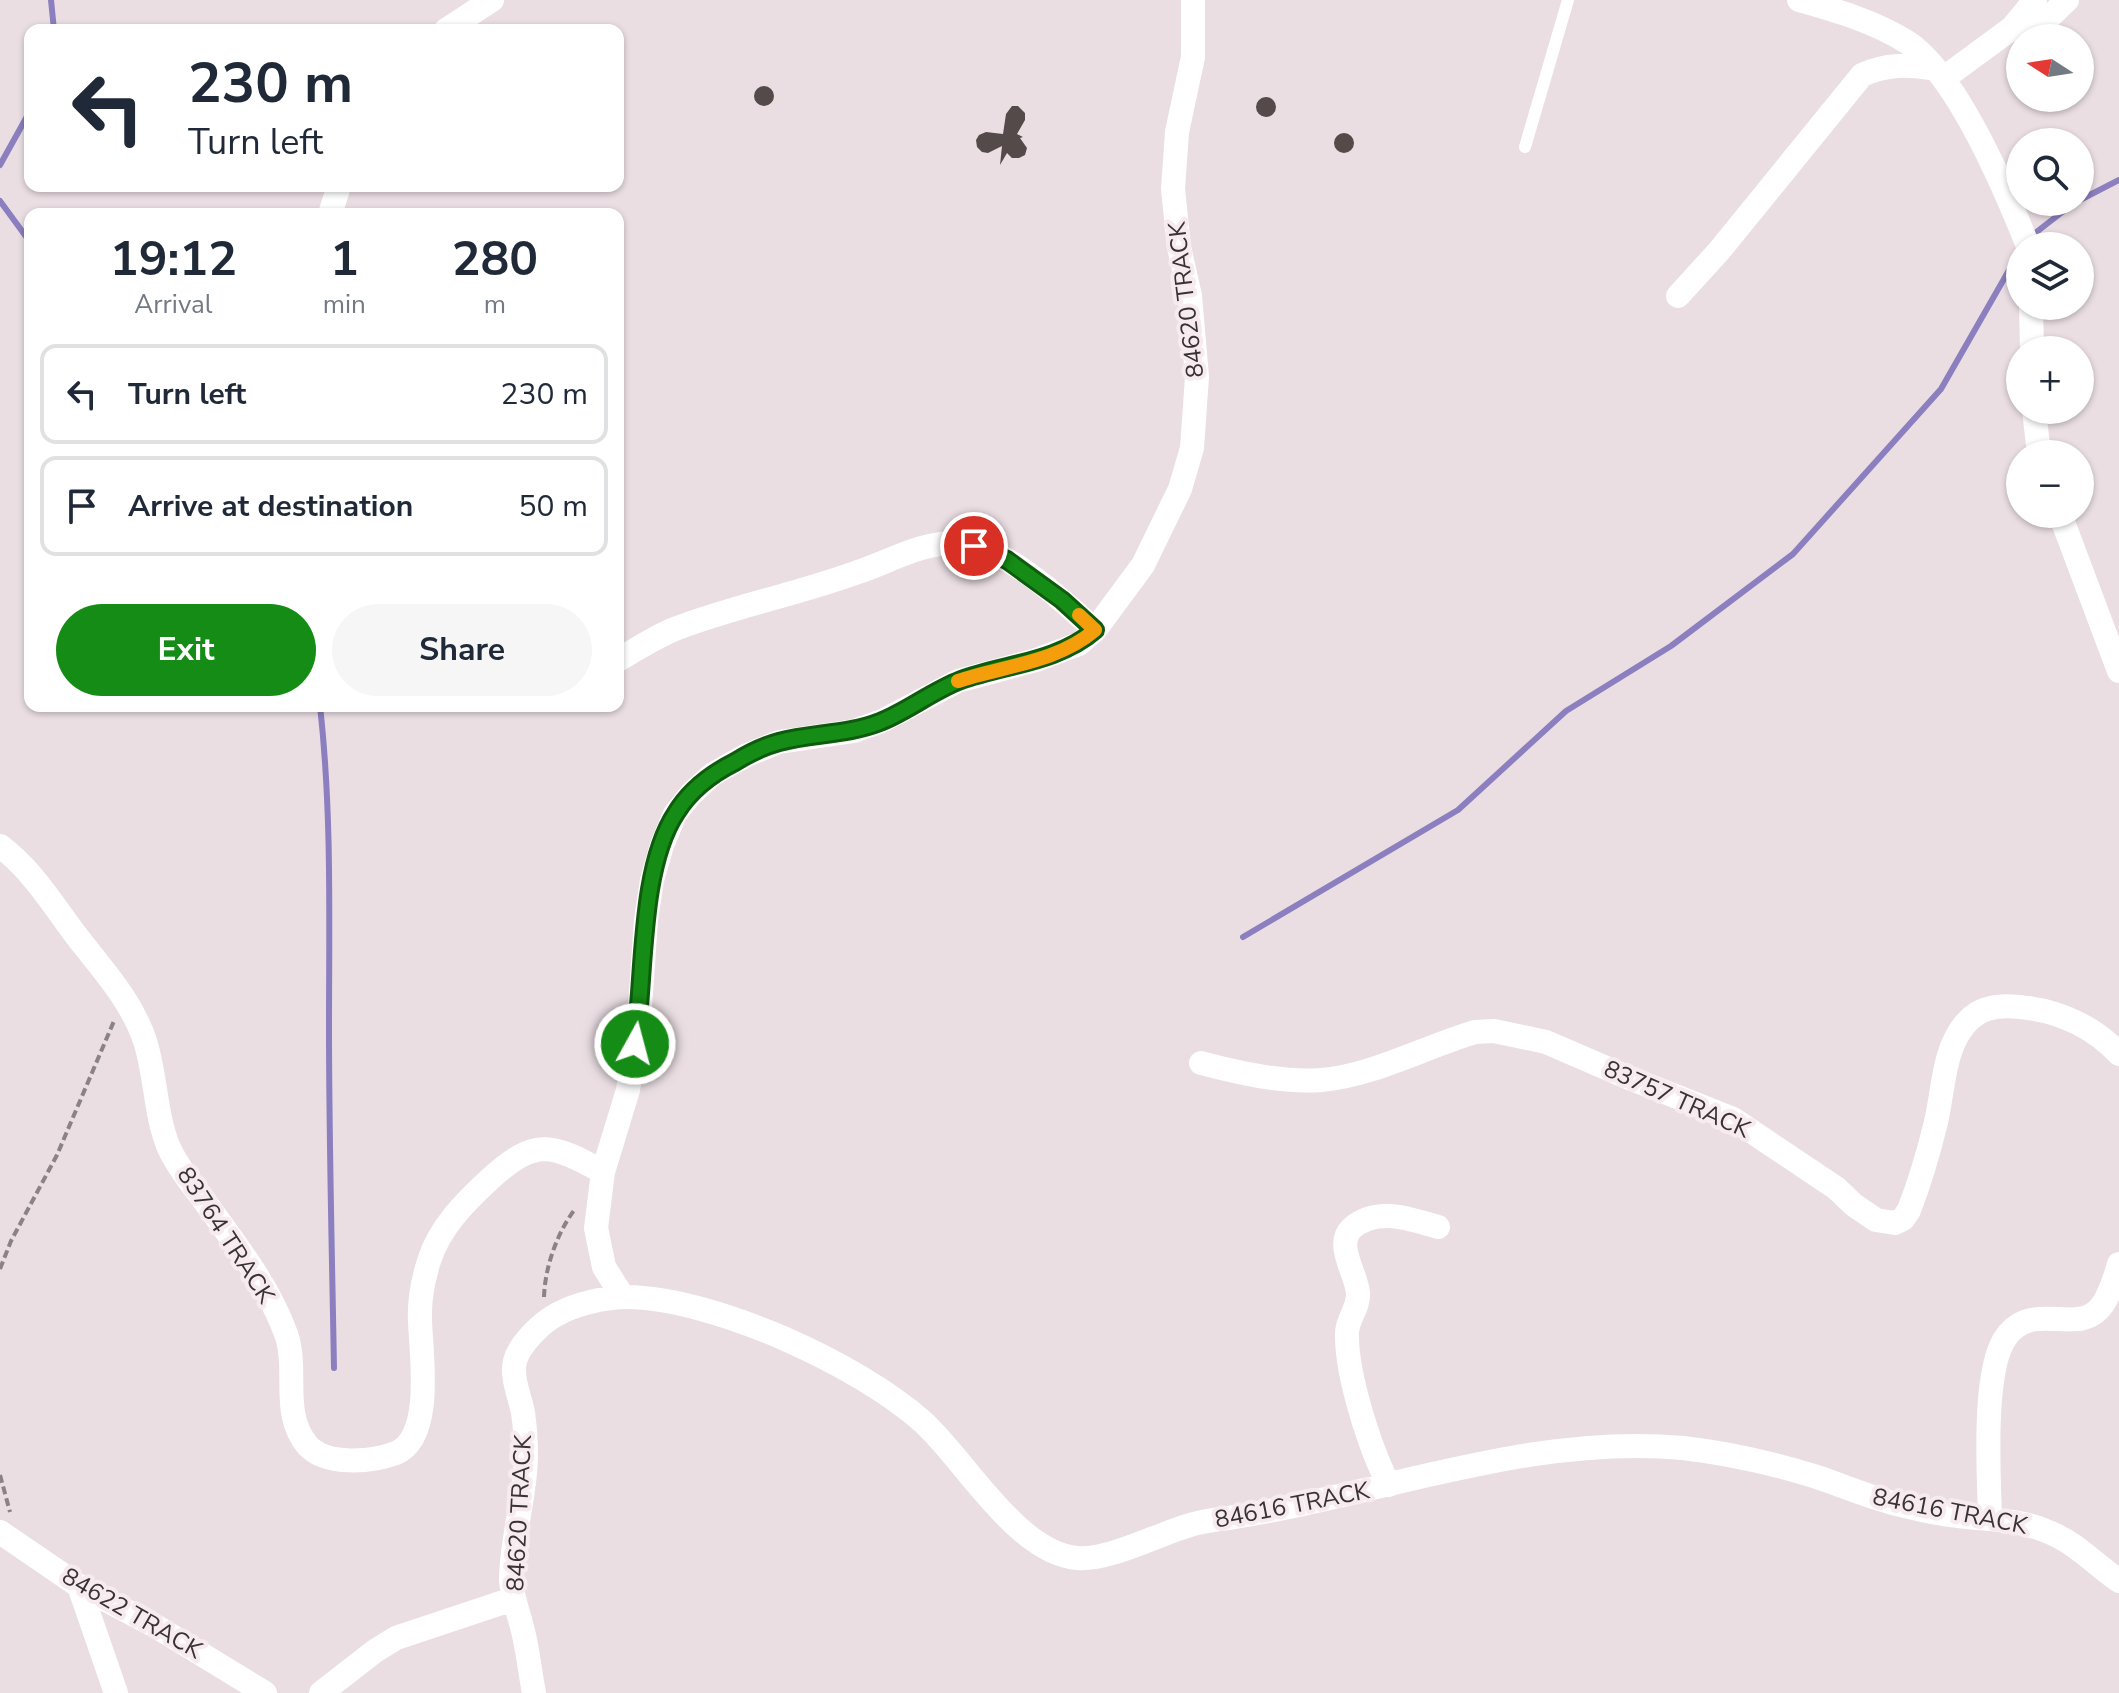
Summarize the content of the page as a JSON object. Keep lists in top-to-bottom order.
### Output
{
  "streets": {
    "street": [
      "84620 TRACK",
      "83757 TRACK",
      "83764 TRACK",
      "84616 TRACK",
      "84622 TRACK"
    ]
  },
  "crossings": [
    ["84620 TRACK", "83764 TRACK"],
    ["84620 TRACK", "84616 TRACK"]
  ],
  "north": "left",
  "page": {
    "map_buttons": ["+", "−"],
    "turn": ["230 m", "Turn left"],
    "eta": [
      "19:12",
      "Arrival",
      "1",
      "min",
      "280",
      "m"
    ],
    "list": [
      {
        "name": "Turn left",
        "value": "230 m"
      },
      {
        "name": "Arrive at destination",
        "value": "50 m"
      }
    ],
    "buttons": ["Exit", "Share"]
  }
}
